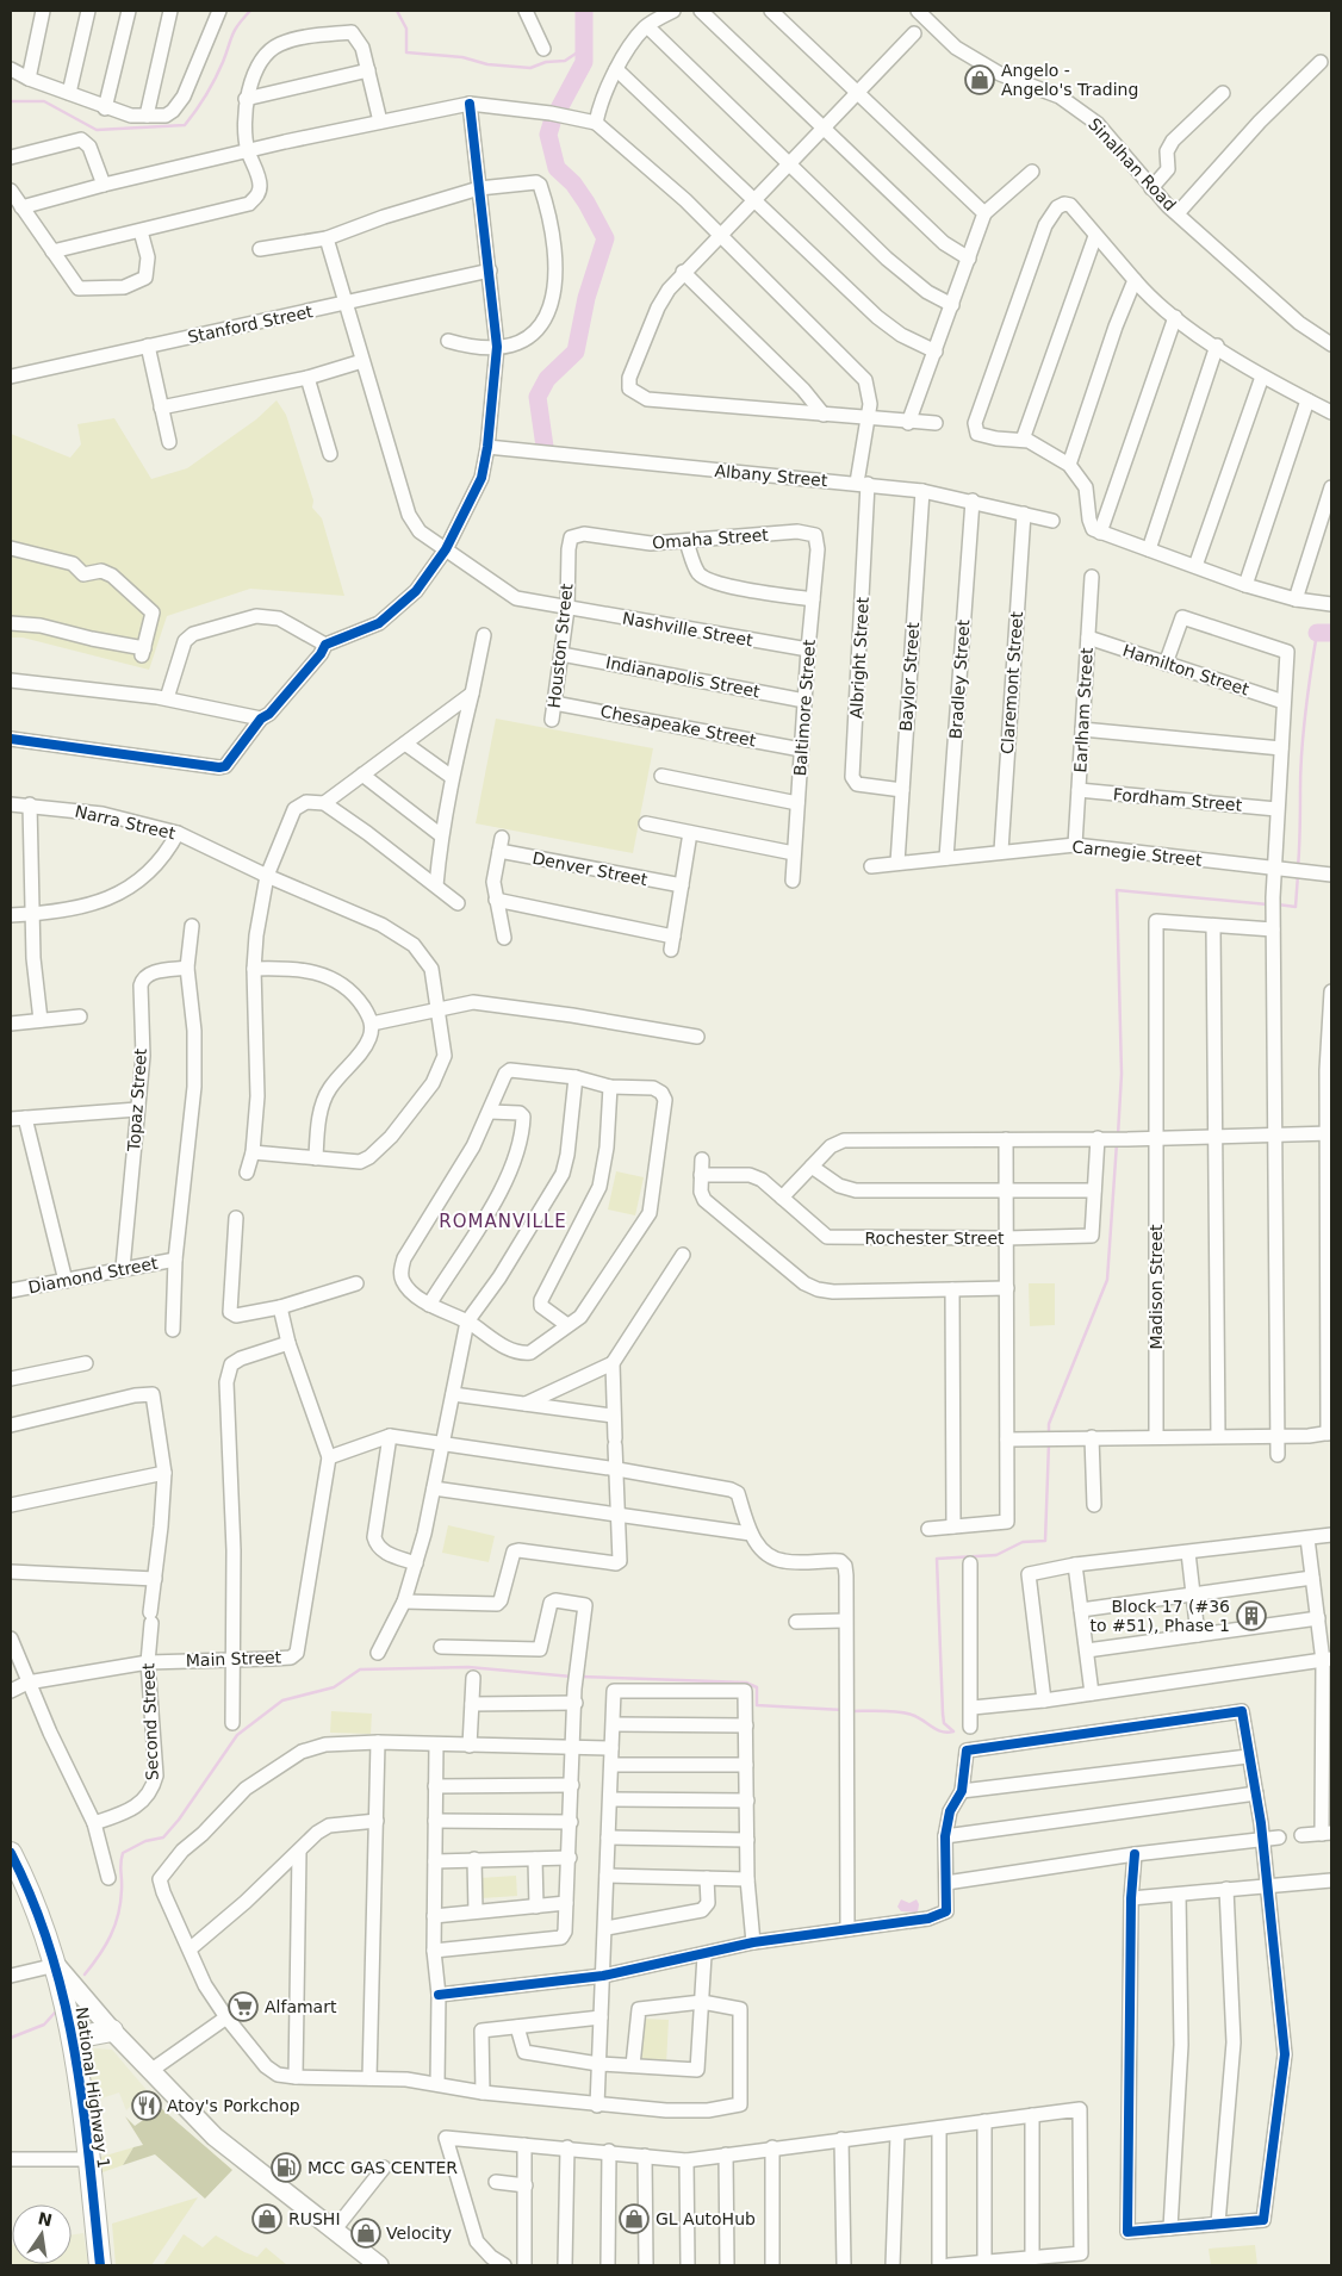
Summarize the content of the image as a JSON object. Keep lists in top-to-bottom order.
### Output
{
  "streets": {
    "highway": ["National Highway 1"],
    "street": [
      "Sinalhan Road",
      "Stanford Street",
      "Albany Street",
      "Omaha Street",
      "Nashville Street",
      "Houston Street",
      "Albright Street",
      "Hamilton Street",
      "Indianapolis Street",
      "Baylor Street",
      "Bradley Street",
      "Claremont Street",
      "Baltimore Street",
      "Earlham Street",
      "Chesapeake Street",
      "Fordham Street",
      "Narra Street",
      "Carnegie Street",
      "Denver Street",
      "Topaz Street",
      "Rochester Street",
      "Diamond Street",
      "Madison Street",
      "Main Street",
      "Second Street"
    ]
  },
  "crossings": [
    ["Stanford Street", "Nashville Street"],
    ["Albany Street", "Albright Street"],
    ["Albany Street", "Baylor Street"],
    ["Albany Street", "Bradley Street"],
    ["Albany Street", "Claremont Street"],
    ["Omaha Street", "Houston Street"],
    ["Omaha Street", "Baltimore Street"],
    ["Nashville Street", "Houston Street"],
    ["Nashville Street", "Baltimore Street"],
    ["Houston Street", "Indianapolis Street"],
    ["Houston Street", "Chesapeake Street"],
    ["Albright Street", "Baylor Street"],
    ["Hamilton Street", "Earlham Street"],
    ["Indianapolis Street", "Baltimore Street"],
    ["Baylor Street", "Carnegie Street"],
    ["Bradley Street", "Carnegie Street"],
    ["Claremont Street", "Carnegie Street"],
    ["Baltimore Street", "Chesapeake Street"],
    ["Earlham Street", "Fordham Street"],
    ["Earlham Street", "Carnegie Street"],
    ["Topaz Street", "Diamond Street"],
    ["Main Street", "Second Street"]
  ],
  "districts": ["ROMANVILLE"],
  "places": {
    "shop": [
      "Angelo - Angelo's Trading",
      "RUSHI",
      "GL AutoHub",
      "Velocity"
    ],
    "building": ["Block 17 (#36 to #51), Phase 1"],
    "supermarket": ["Alfamart"],
    "restaurant": ["Atoy's Porkchop"],
    "fuel station": ["MCC GAS CENTER"]
  },
  "north": "top"
}
